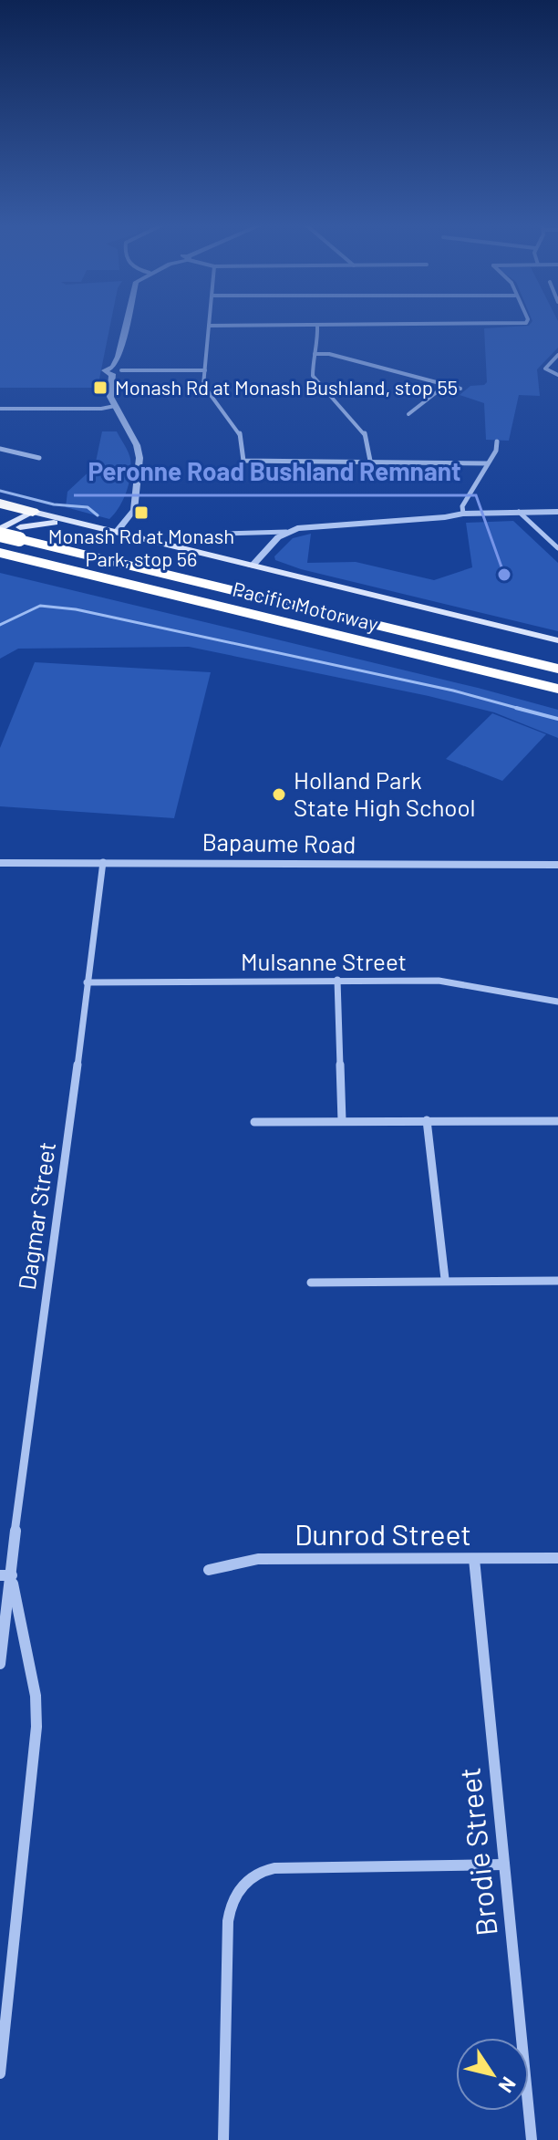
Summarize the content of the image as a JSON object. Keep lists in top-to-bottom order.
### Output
{
  "streets": {
    "highway": ["Pacific Motorway"],
    "street": [
      "Bapaume Road",
      "Mulsanne Street",
      "Dagmar Street",
      "Dunrod Street",
      "Brodie Street"
    ]
  },
  "crossings": [
    ["Bapaume Road", "Dagmar Street"],
    ["Mulsanne Street", "Dagmar Street"],
    ["Dunrod Street", "Brodie Street"]
  ],
  "places": {
    "transit": ["Monash Rd at Monash Bushland, stop 55", "Monash Rd at Monash Park, stop 56"],
    "other": ["Peronne Road Bushland Remnant", "Holland Park State High School"]
  },
  "north": "bottom right"
}
